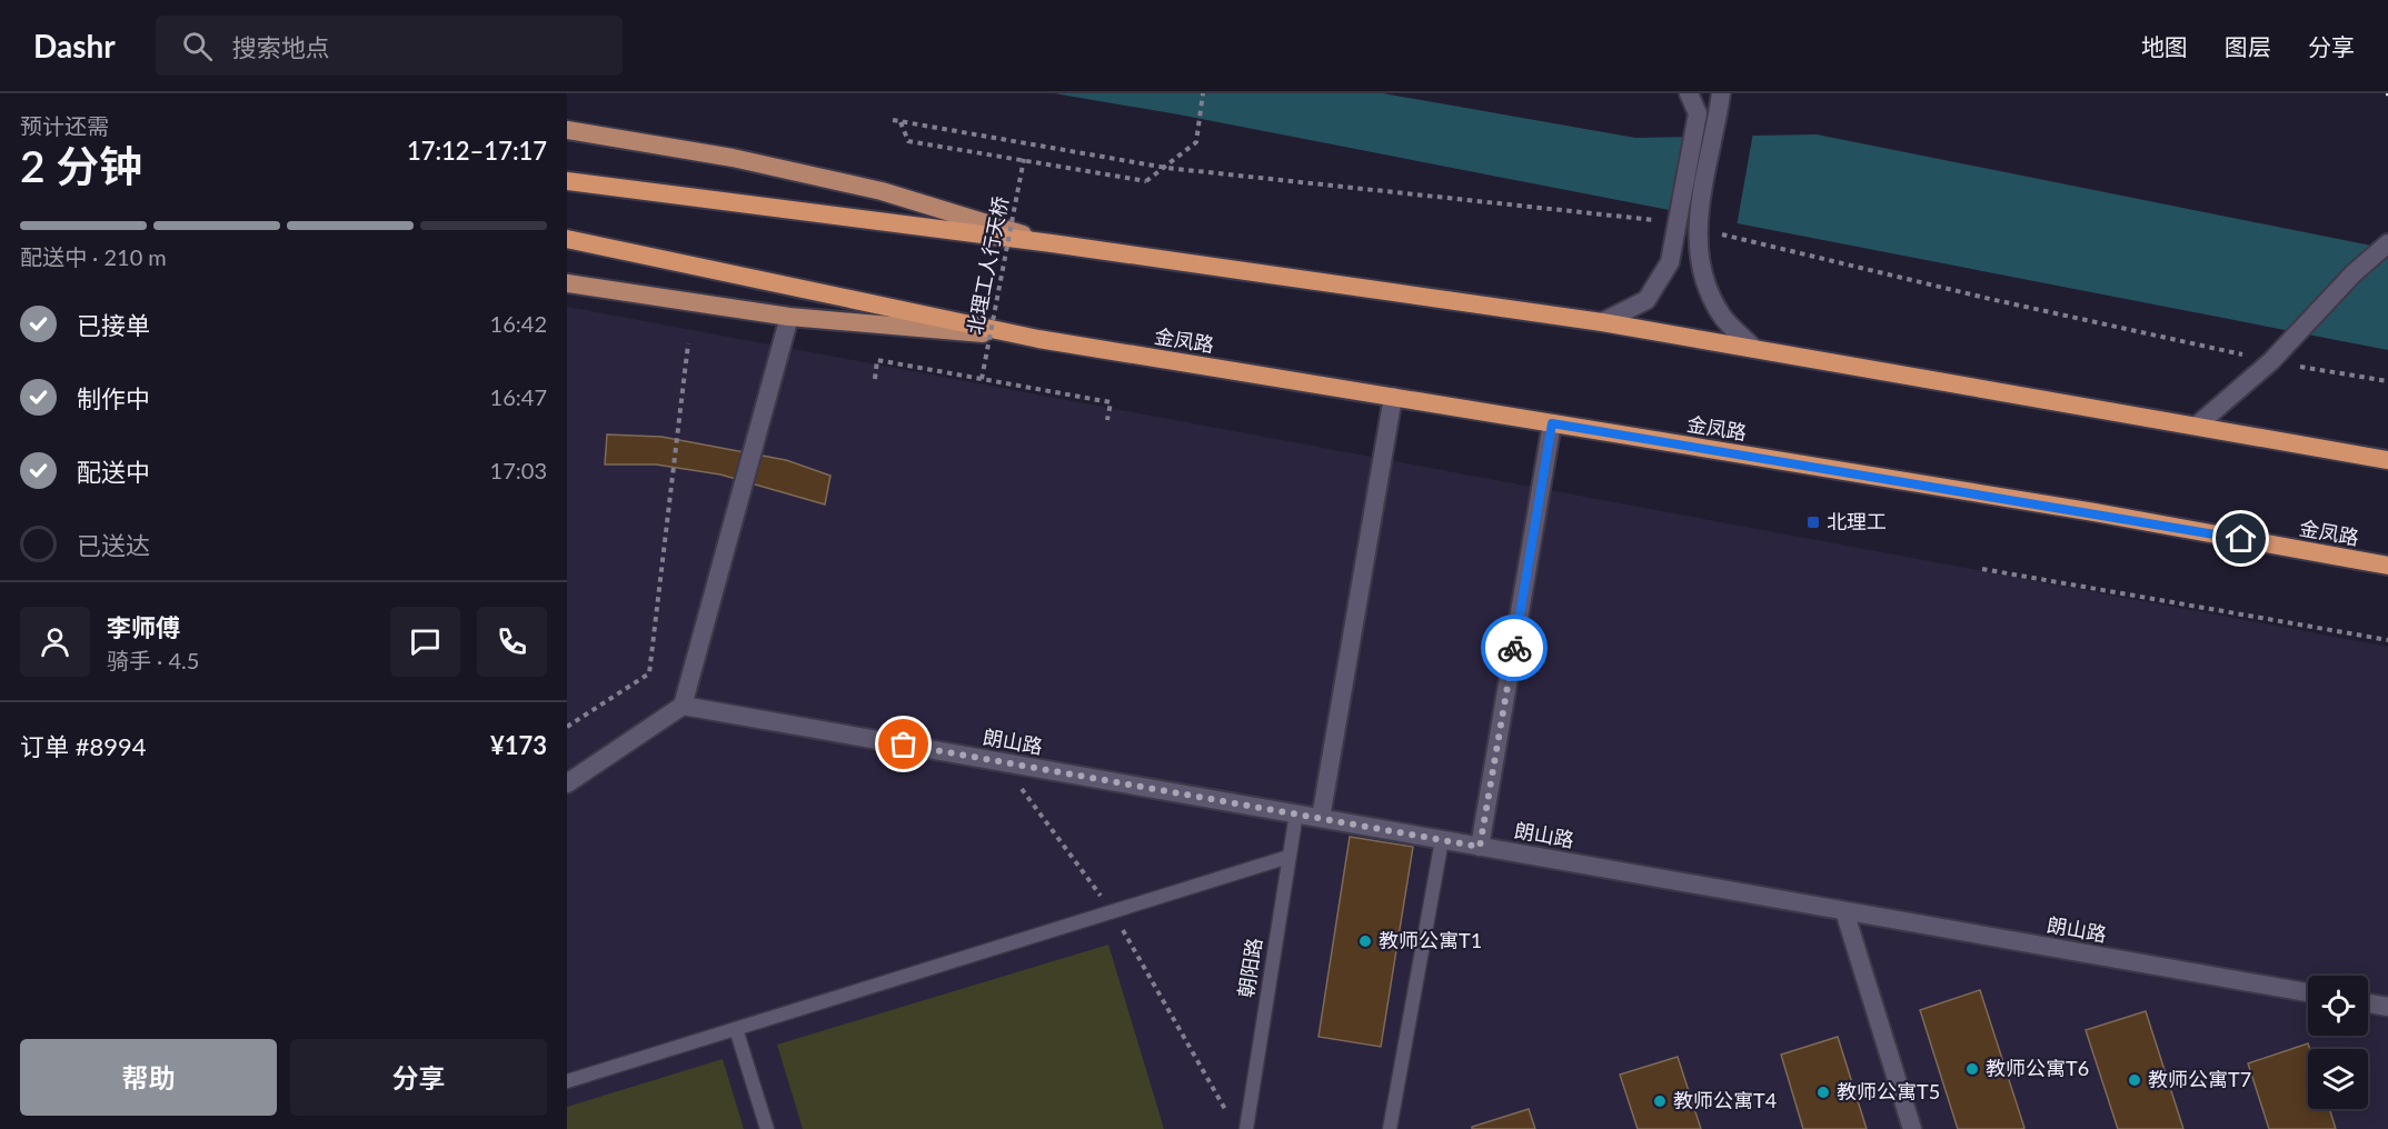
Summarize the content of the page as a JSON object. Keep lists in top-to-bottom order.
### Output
{
  "streets": {
    "highway": ["金凤路"],
    "street": ["朗山路"],
    "lane": ["朝阳路"],
    "path": ["北理工人行天桥"]
  },
  "crossings": [
    ["朗山路", "朝阳路"]
  ],
  "places": {
    "transit": ["北理工"],
    "other": [
      "教师公寓T1",
      "教师公寓T6",
      "教师公寓T7",
      "教师公寓T5",
      "教师公寓T4"
    ]
  },
  "page": {
    "header": "Dashr",
    "search": "搜索地点",
    "nav": ["地图", "图层", "分享"],
    "heading": ["2 分钟", "预计还需", "17:12–17:17"],
    "panel": [
      "李师傅",
      "骑手 · 4.5",
      "订单 #8994",
      "¥173"
    ],
    "bar": "配送中 · 210 m",
    "list": [
      ["已接单", "16:42"],
      ["制作中", "16:47"],
      ["配送中", "17:03"],
      "已送达"
    ],
    "buttons": ["帮助", "分享"]
  }
}
